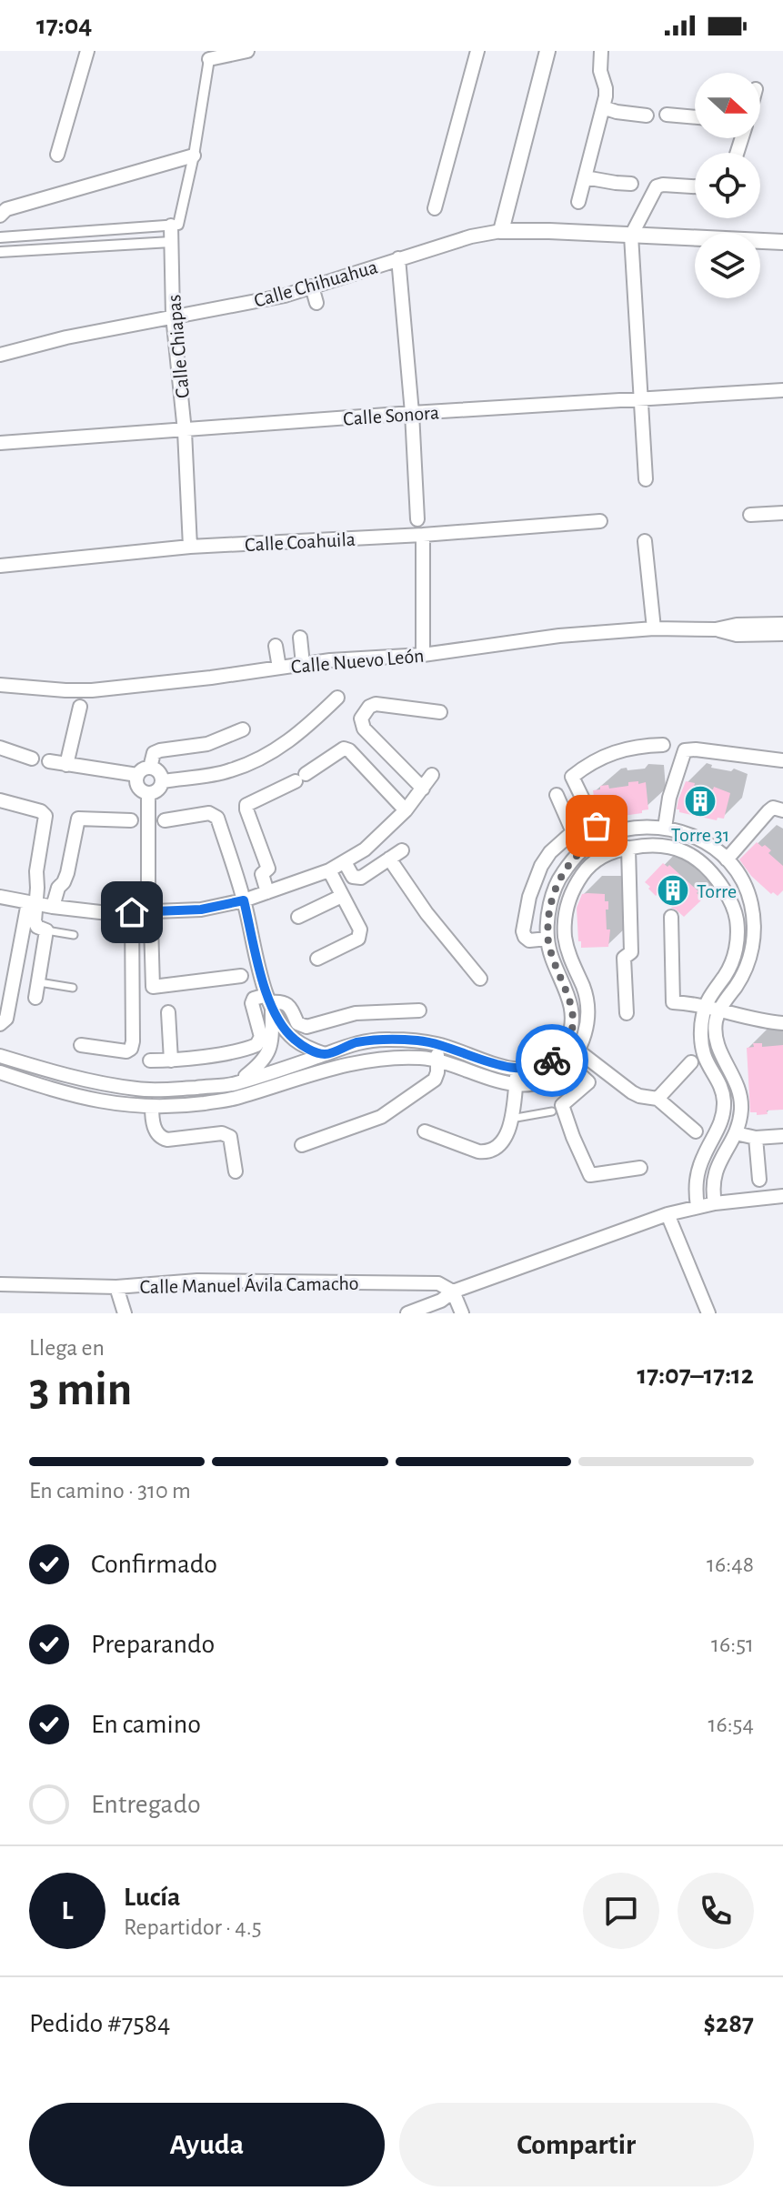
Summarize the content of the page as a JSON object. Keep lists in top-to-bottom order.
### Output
{
  "streets": {
    "street": [
      "Calle Chihuahua",
      "Calle Chiapas",
      "Calle Sonora",
      "Calle Coahuila",
      "Calle Nuevo León",
      "Calle Manuel Ávila Camacho"
    ]
  },
  "crossings": [
    ["Calle Chihuahua", "Calle Chiapas"],
    ["Calle Chiapas", "Calle Sonora"],
    ["Calle Chiapas", "Calle Coahuila"]
  ],
  "places": {
    "building": ["Torre 31", "Torre"]
  },
  "north": "right",
  "page": {
    "status": "17:04",
    "heading": ["3 min", "Llega en", "17:07–17:12"],
    "panel": [
      "Lucía",
      "Repartidor · 4.5",
      "Pedido #7584",
      "$287"
    ],
    "bar": "En camino · 310 m",
    "list": [
      ["Confirmado", "16:48"],
      ["Preparando", "16:51"],
      ["En camino", "16:54"],
      "Entregado"
    ],
    "round": "L",
    "buttons": ["Ayuda", "Compartir"]
  }
}
